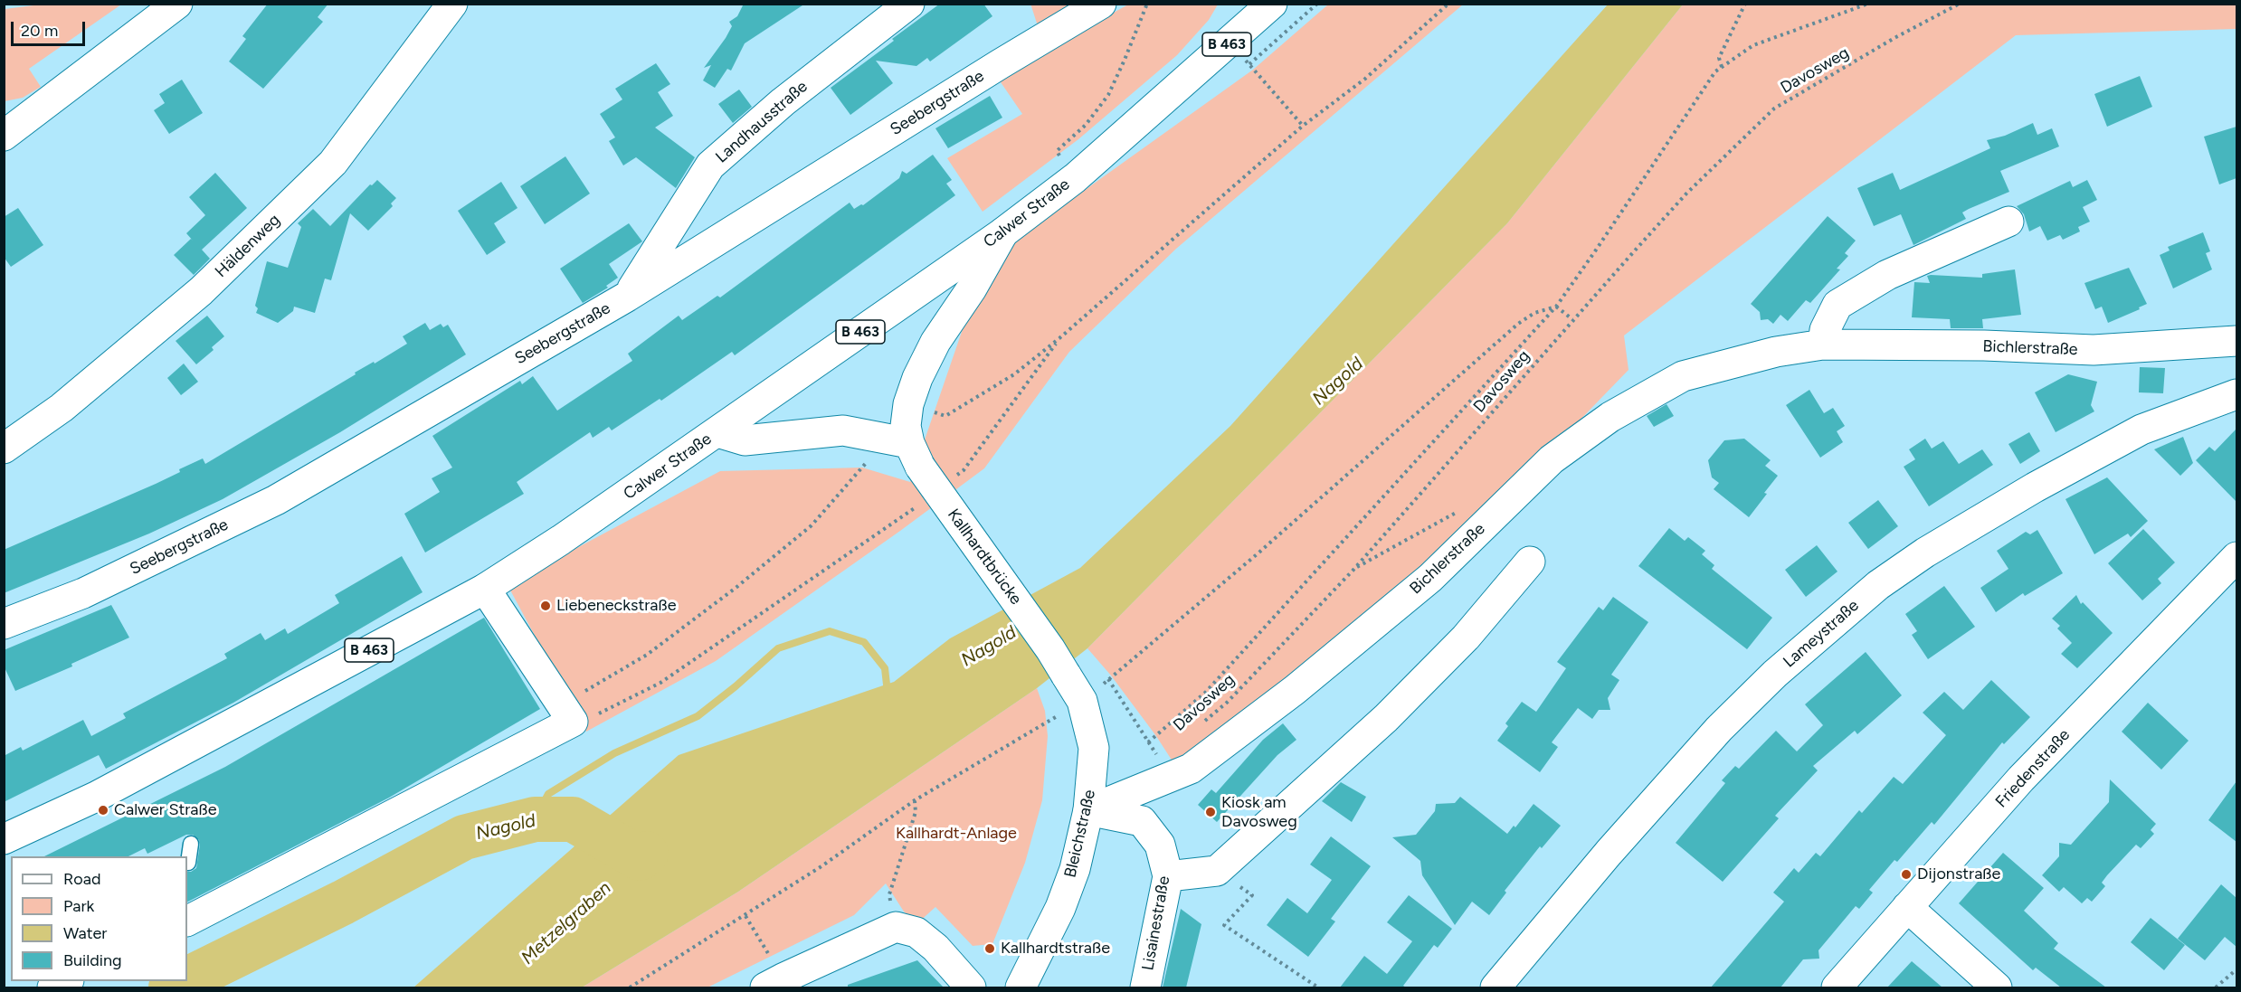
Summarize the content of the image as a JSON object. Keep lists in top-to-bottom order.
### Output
{
  "streets": {
    "street": [
      "B 463",
      "Seebergstraße",
      "Landhausstraße",
      "Calwer Straße",
      "Häldenweg",
      "Bichlerstraße",
      "Kallhardtbrücke",
      "Lameystraße",
      "Friedenstraße",
      "Bleichstraße",
      "Lisainestraße"
    ],
    "path": ["Davosweg"]
  },
  "crossings": [
    ["Seebergstraße", "Landhausstraße"],
    ["Bichlerstraße", "Bleichstraße"],
    ["Bichlerstraße", "Lisainestraße"],
    ["Kallhardtbrücke", "Bleichstraße"],
    ["Bleichstraße", "Lisainestraße"]
  ],
  "water": ["Nagold", "Metzelgraben"],
  "parks": ["Kallhardt-Anlage"],
  "places": [
    "Liebeneckstraße",
    "Calwer Straße",
    "Kiosk am Davosweg",
    "Dijonstraße",
    "Kallhardtstraße"
  ],
  "legend": [
    "Road",
    "Park",
    "Water",
    "Building"
  ],
  "scale_bar": "20 m"
}
